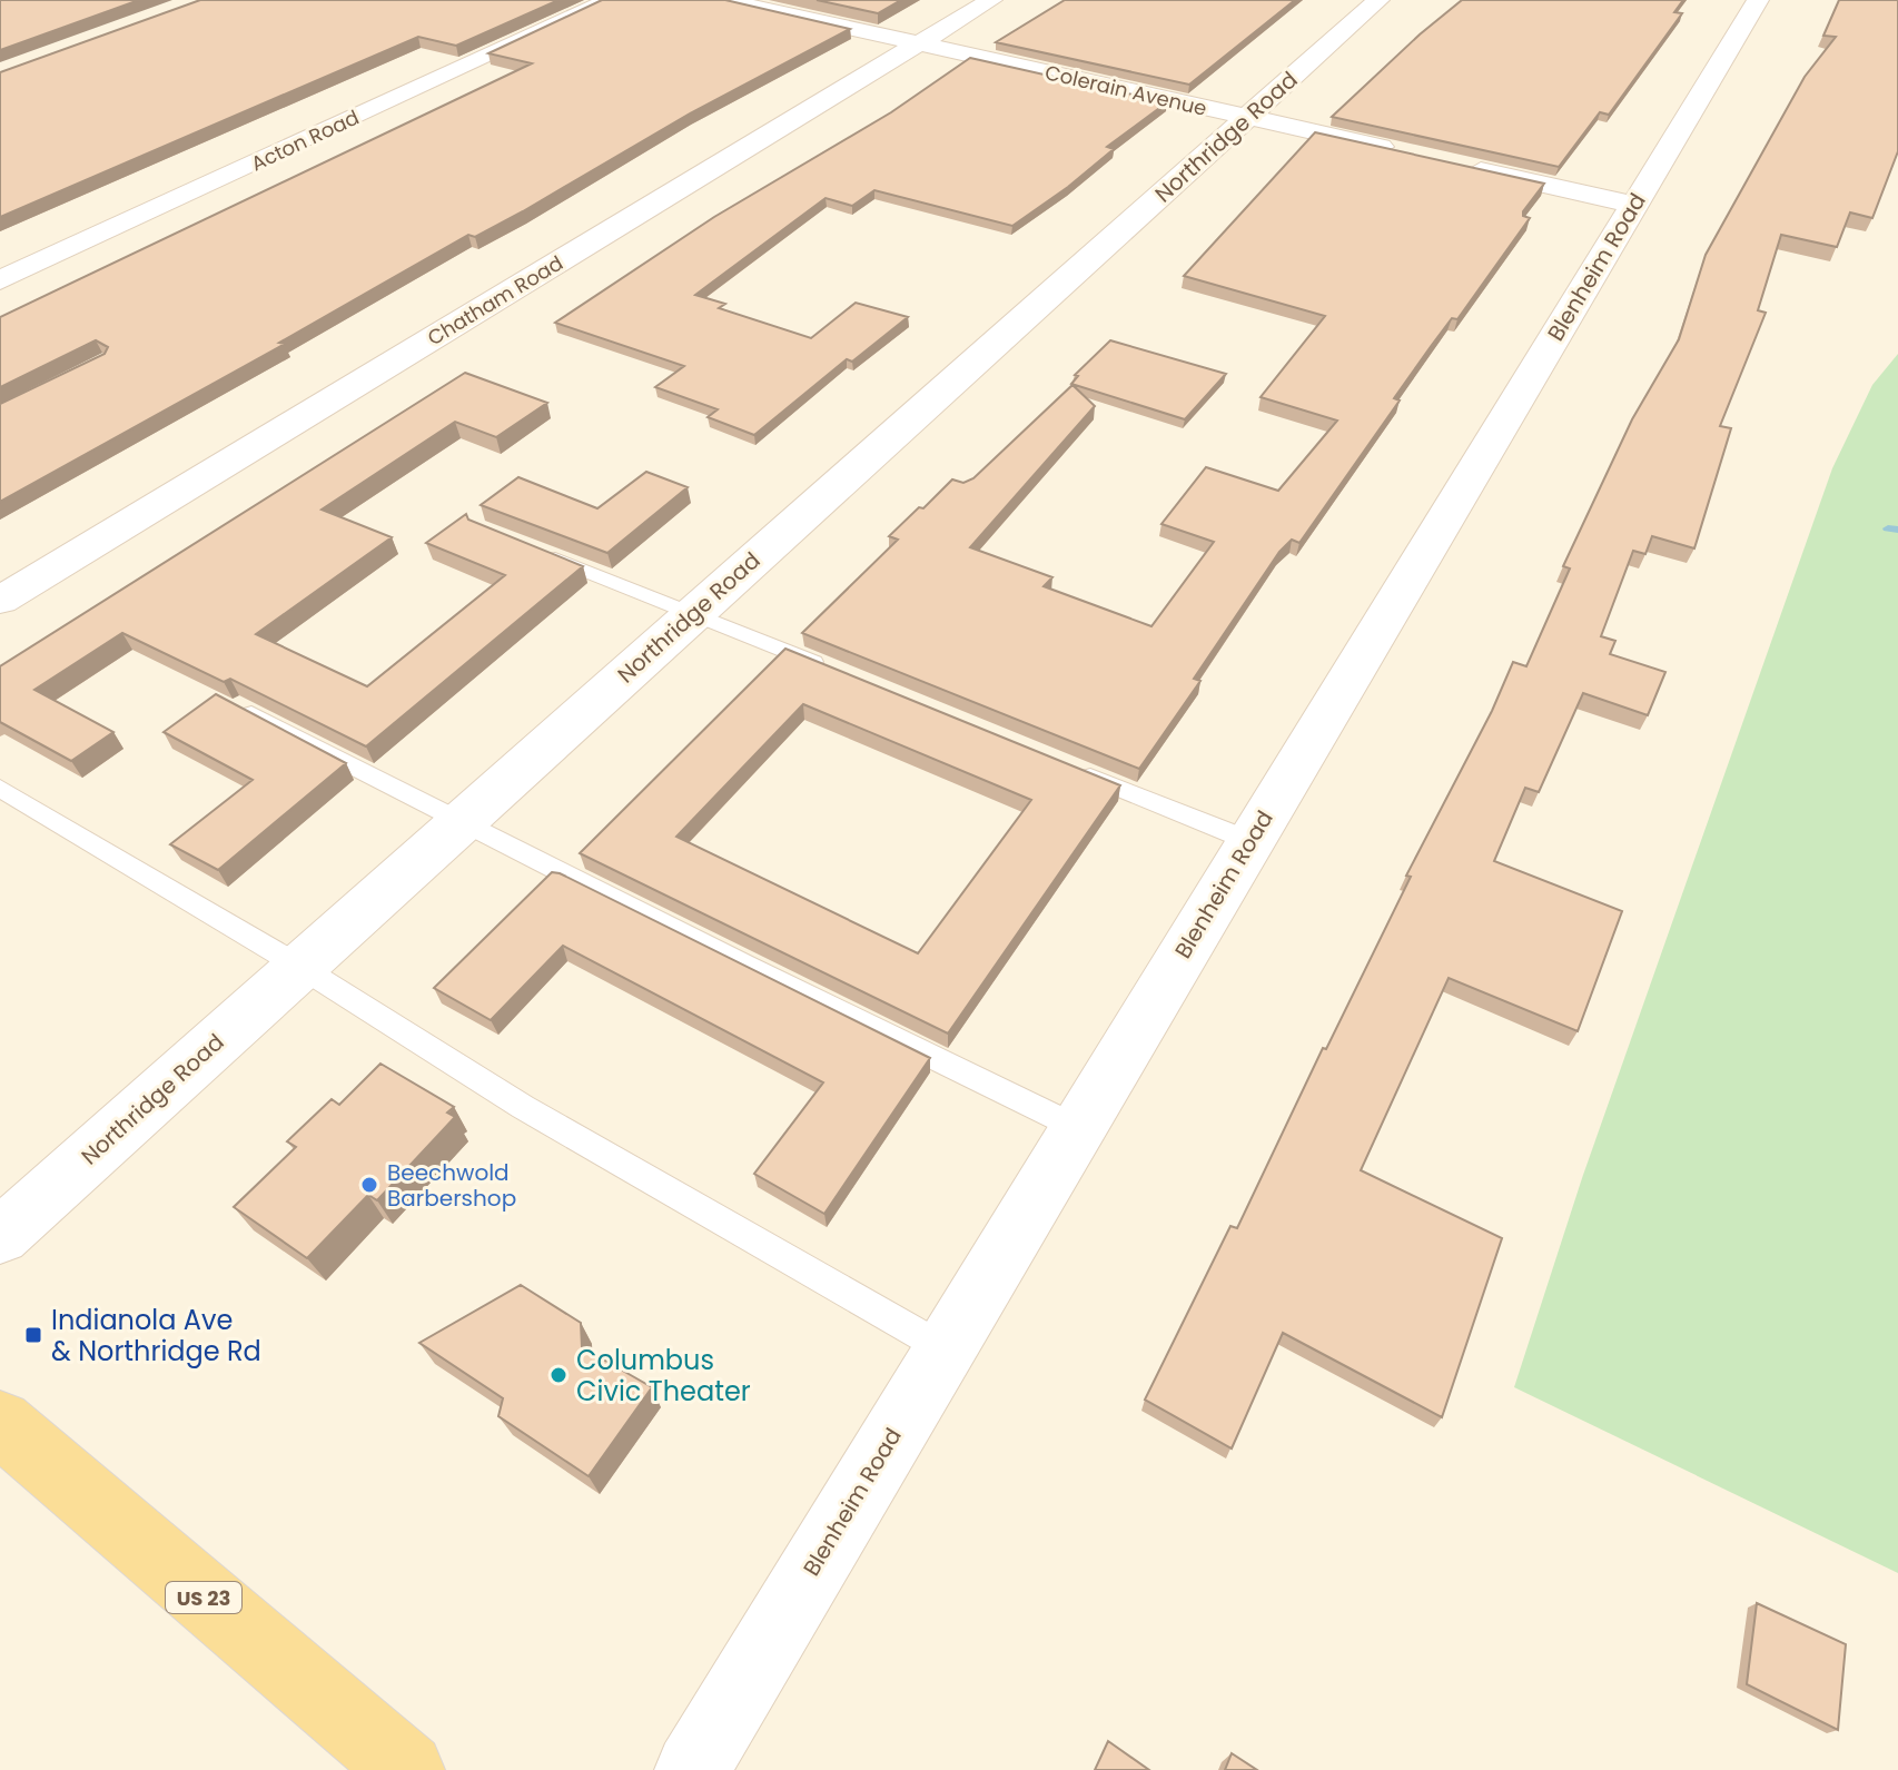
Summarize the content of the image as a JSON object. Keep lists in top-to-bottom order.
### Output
{
  "streets": {
    "main road": ["US 23"],
    "street": [
      "Colerain Avenue",
      "Northridge Road",
      "Acton Road",
      "Blenheim Road",
      "Chatham Road"
    ]
  },
  "crossings": [
    ["Colerain Avenue", "Northridge Road"],
    ["Colerain Avenue", "Chatham Road"]
  ],
  "places": {
    "other": ["Beechwold Barbershop", "Columbus Civic Theater"],
    "transit": ["Indianola Ave & Northridge Rd"]
  }
}
